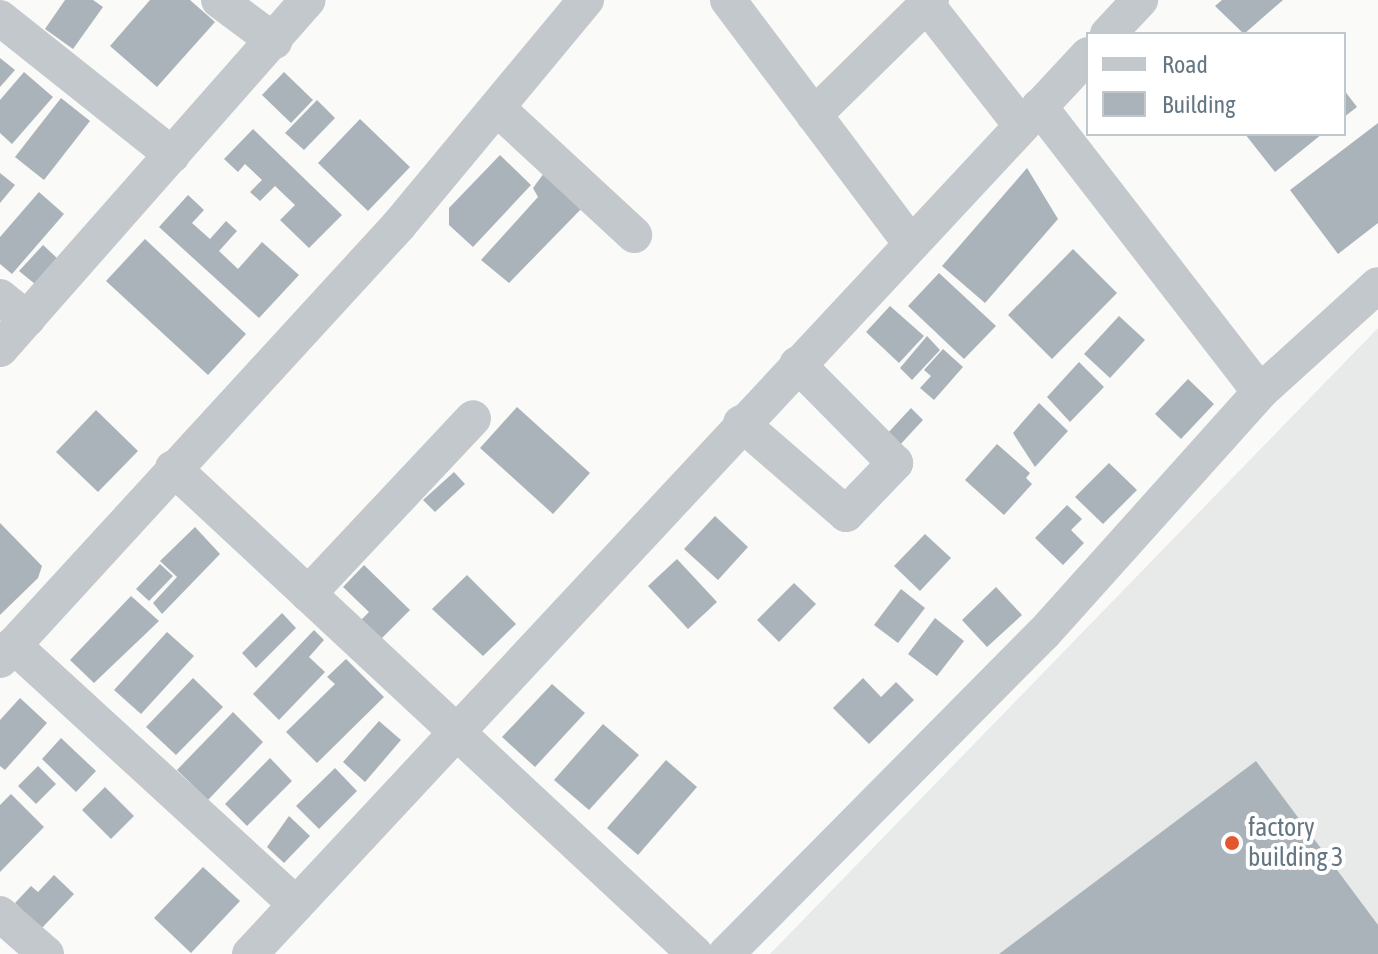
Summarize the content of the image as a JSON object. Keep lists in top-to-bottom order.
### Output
{
  "places": ["factory building 3"],
  "legend": ["Road", "Building"]
}
